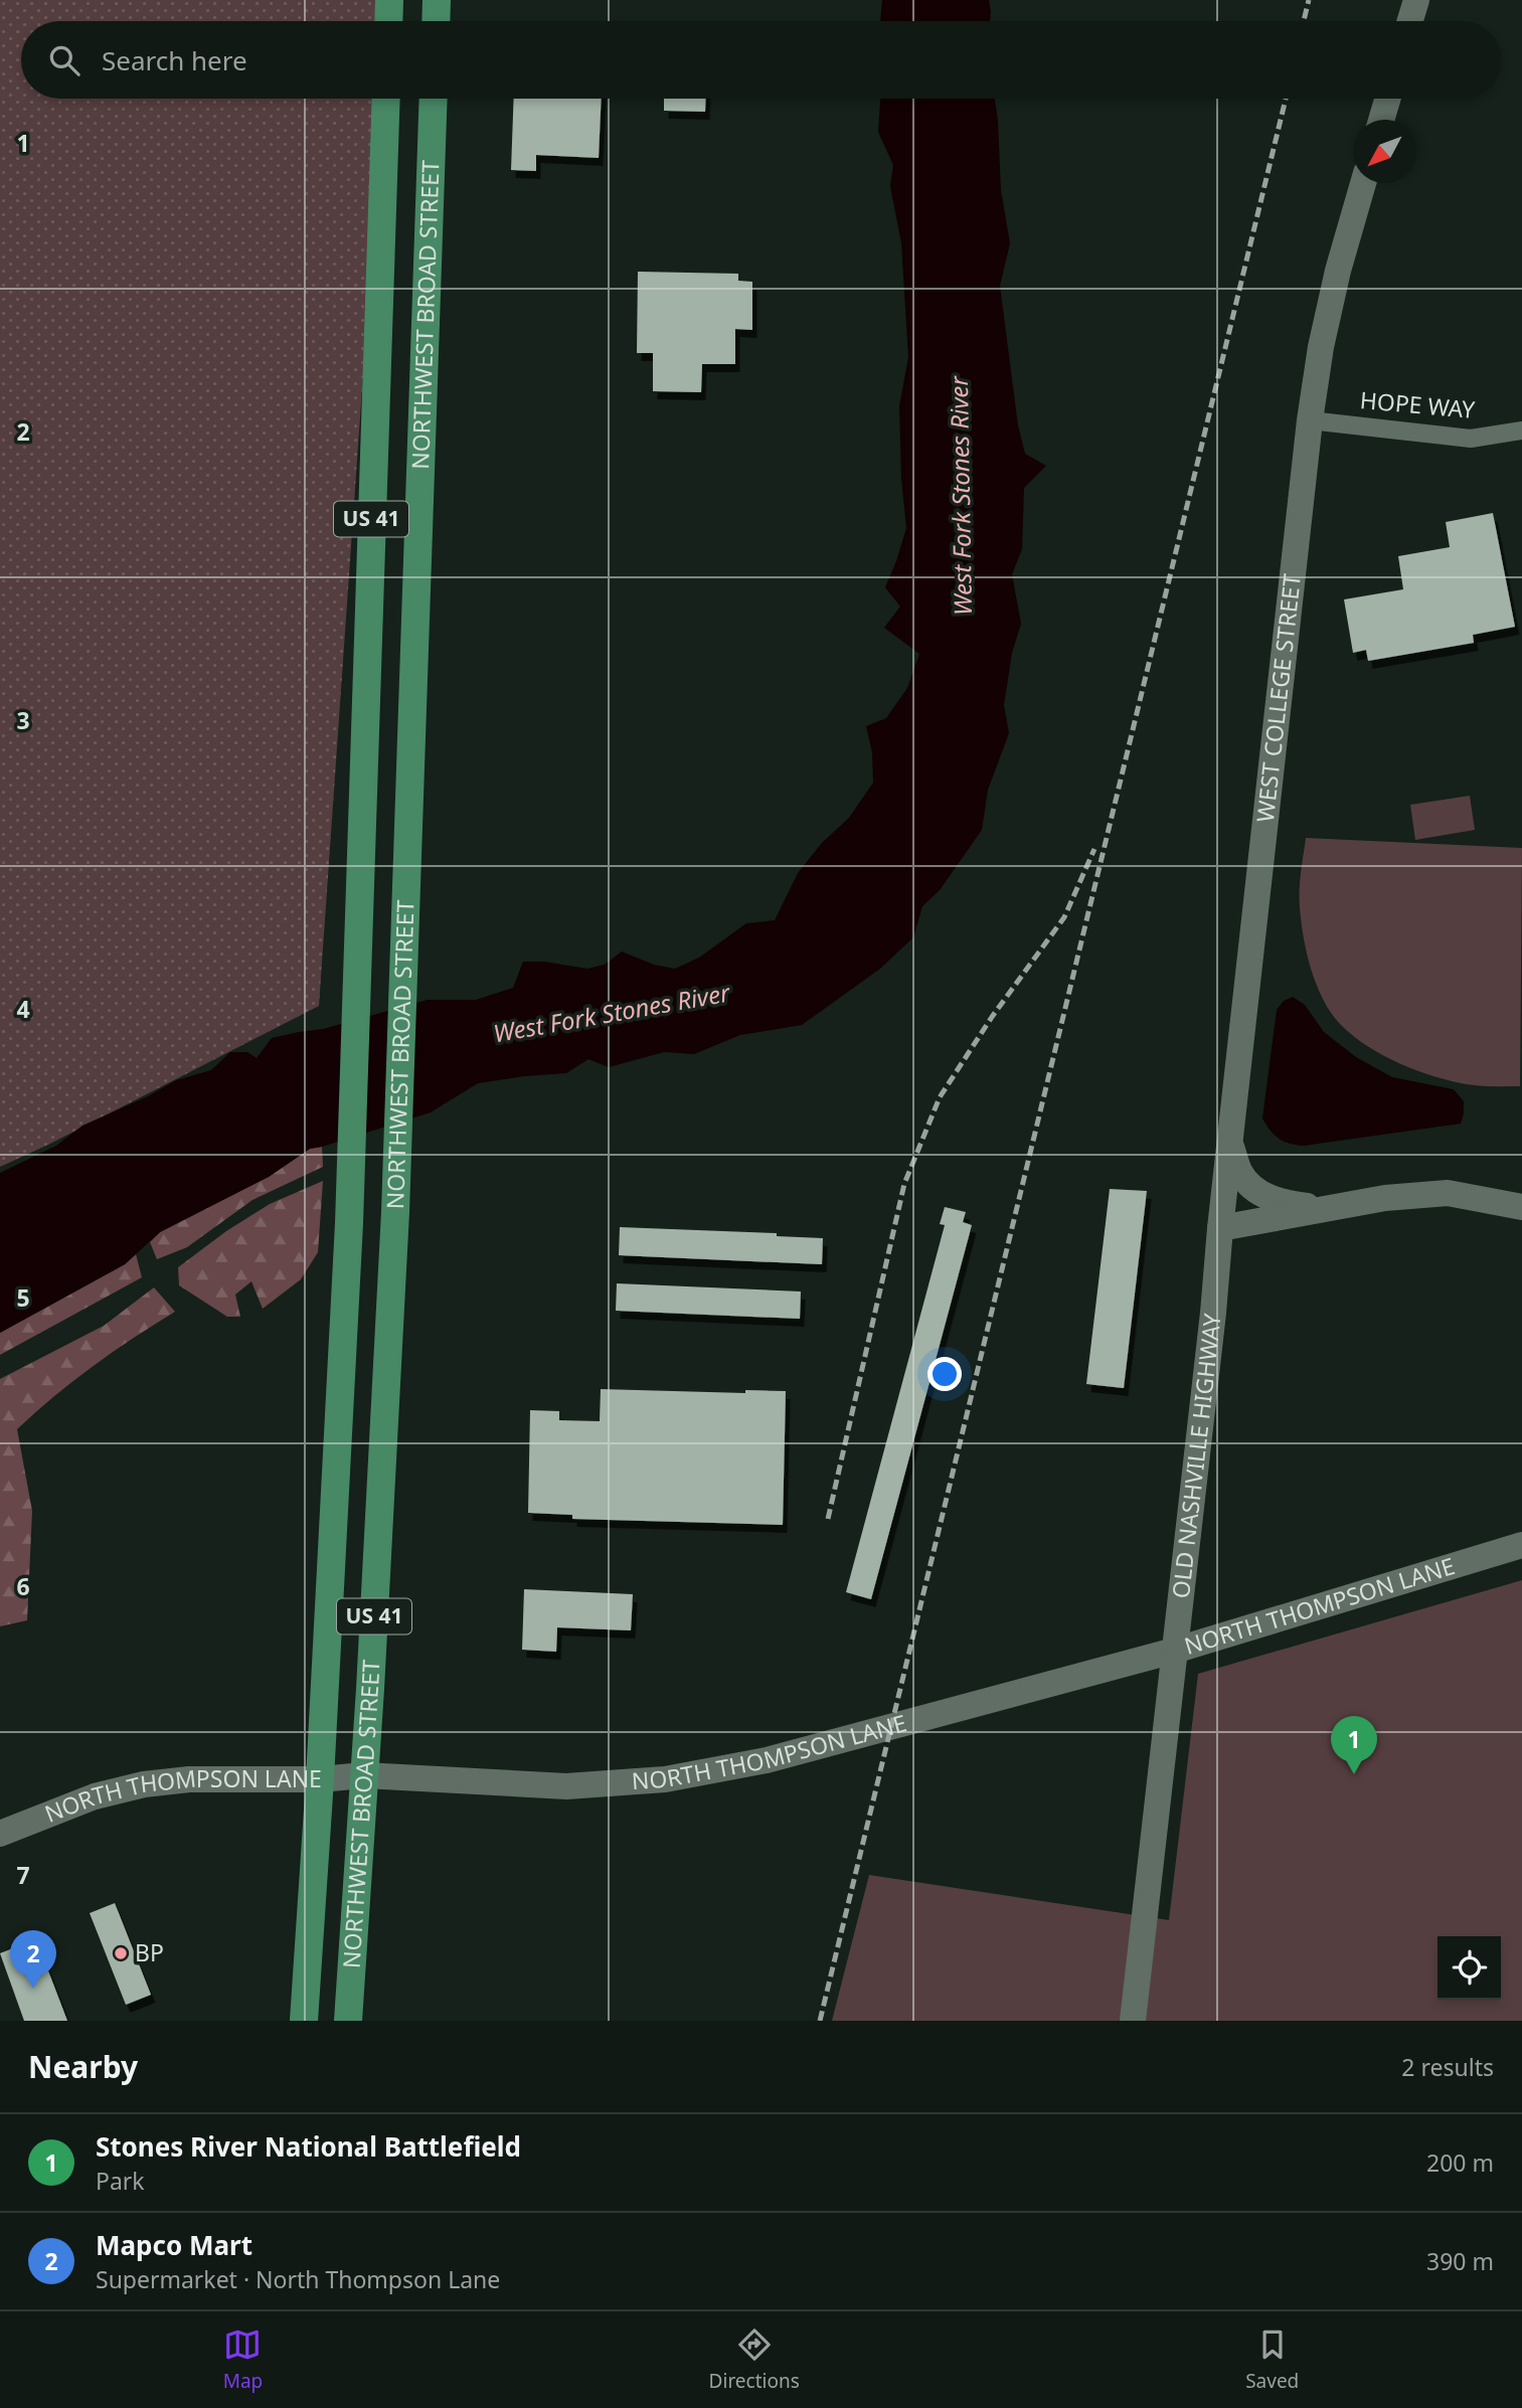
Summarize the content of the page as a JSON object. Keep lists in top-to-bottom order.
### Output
{
  "streets": {
    "main road": [
      "NORTHWEST BROAD STREET",
      "US 41",
      "WEST COLLEGE STREET",
      "OLD NASHVILLE HIGHWAY",
      "NORTH THOMPSON LANE"
    ],
    "street": ["HOPE WAY"]
  },
  "crossings": [
    ["NORTHWEST BROAD STREET", "NORTH THOMPSON LANE"],
    ["HOPE WAY", "WEST COLLEGE STREET"],
    ["WEST COLLEGE STREET", "OLD NASHVILLE HIGHWAY"]
  ],
  "water": ["West Fork Stones River"],
  "places": ["BP"],
  "north": "bottom left",
  "page": {
    "search": "Search here",
    "pins": ["1", "2"],
    "heading": ["Nearby", "2 results"],
    "list": [
      {
        "mark": "1",
        "name": "Stones River National Battlefield",
        "note": "Park",
        "value": "200 m"
      },
      {
        "mark": "2",
        "name": "Mapco Mart",
        "note": "Supermarket · North Thompson Lane",
        "value": "390 m"
      }
    ],
    "nav": ["Map", "Directions", "Saved"]
  },
  "grid": {
    "rows": [
      "1",
      "2",
      "3",
      "4",
      "5",
      "6",
      "7"
    ]
  }
}
